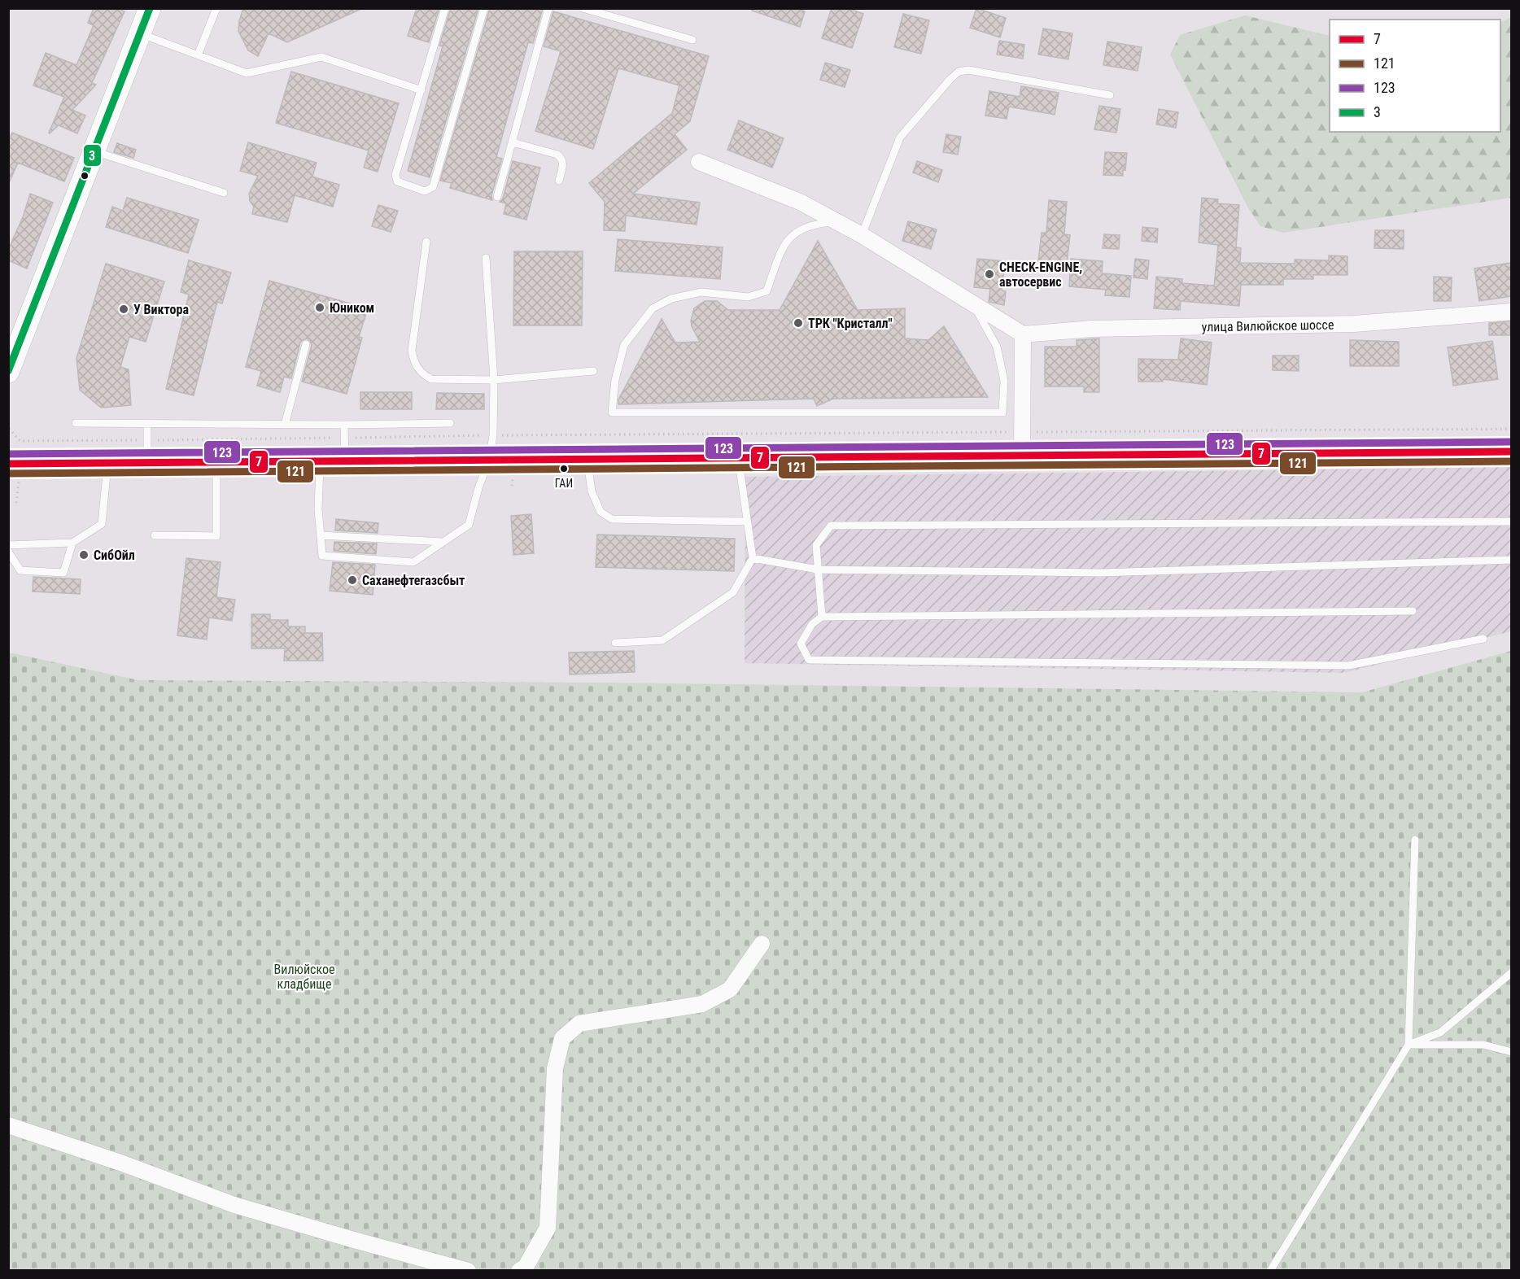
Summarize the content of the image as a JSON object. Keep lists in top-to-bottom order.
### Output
{
  "streets": {
    "street": ["улица Вилюйское шоссе"]
  },
  "parks": ["Вилюйское кладбище"],
  "places": [
    "CHECK-ENGINE, автосервис",
    "Юником",
    "У Виктора",
    "ТРК \"Кристалл\"",
    "ГАИ",
    "СибОйл",
    "Саханефтегазсбыт"
  ],
  "lines": [
    "transit line 3",
    "transit line 123",
    "transit line 7",
    "transit line 121"
  ],
  "legend": [
    "7",
    "121",
    "123",
    "3"
  ]
}
